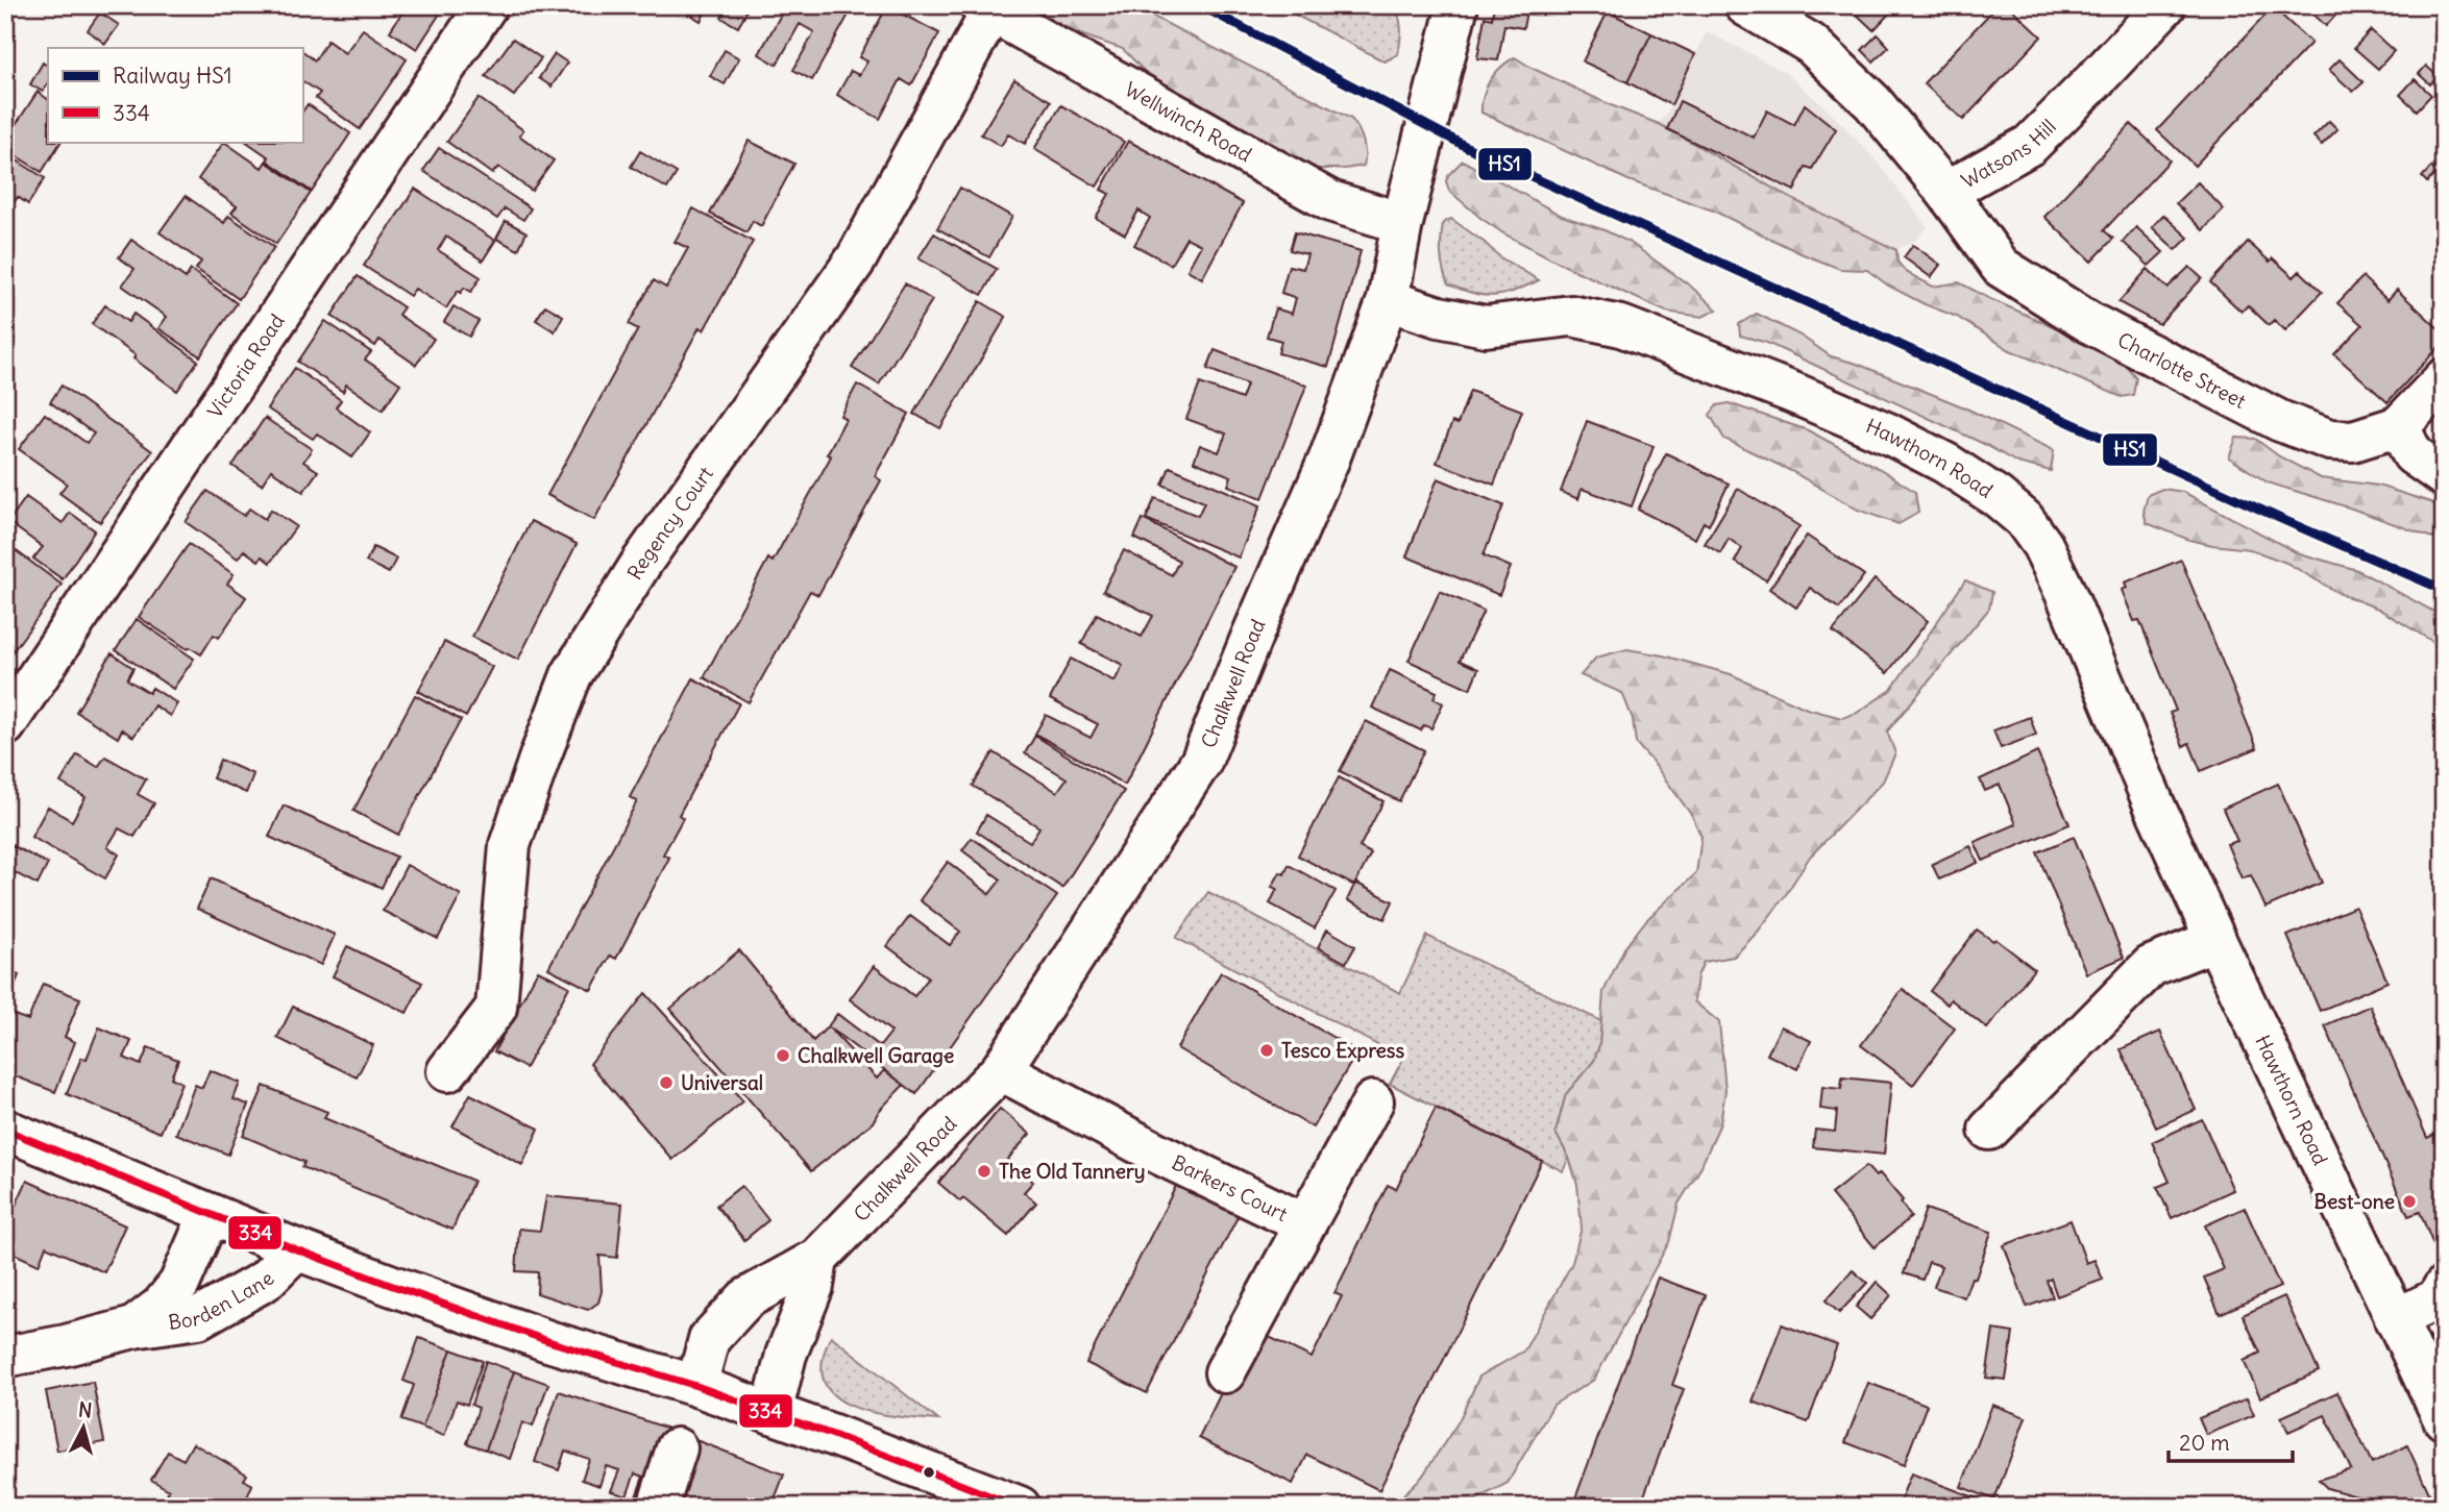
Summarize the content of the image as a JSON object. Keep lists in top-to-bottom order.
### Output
{
  "streets": {
    "street": [
      "Wellwinch Road",
      "Watsons Hill",
      "Victoria Road",
      "Charlotte Street",
      "Hawthorn Road",
      "Regency Court",
      "Chalkwell Road",
      "Barkers Court",
      "Borden Lane"
    ]
  },
  "crossings": [
    ["Wellwinch Road", "Regency Court"],
    ["Wellwinch Road", "Chalkwell Road"],
    ["Watsons Hill", "Charlotte Street"],
    ["Hawthorn Road", "Chalkwell Road"],
    ["Chalkwell Road", "Barkers Court"]
  ],
  "places": [
    "Tesco Express",
    "Chalkwell Garage",
    "Universal",
    "The Old Tannery",
    "Best-one"
  ],
  "lines": ["rail line HS1", "transit line 334"],
  "legend": ["Railway HS1", "334"],
  "scale_bar": "20 m",
  "north": "top"
}
